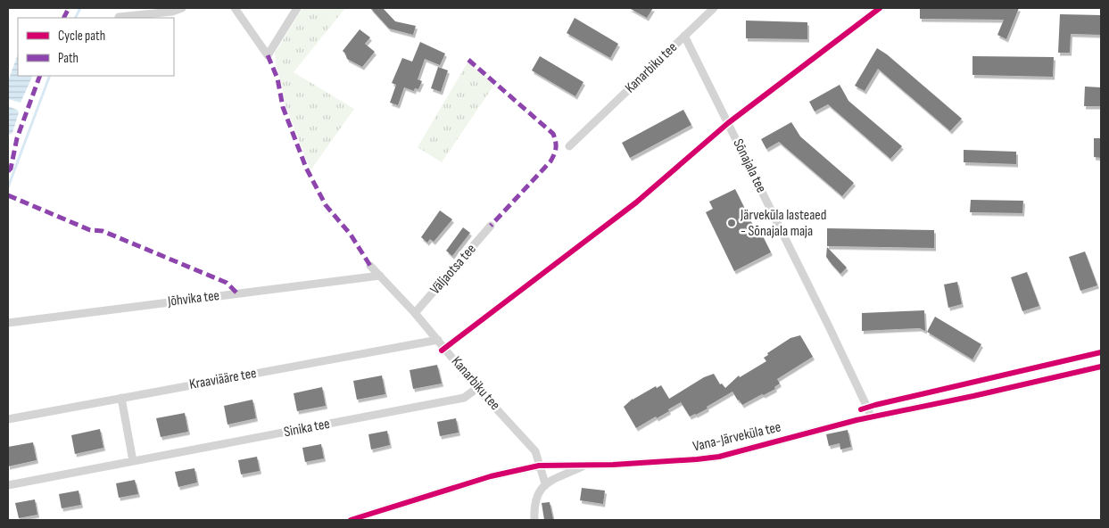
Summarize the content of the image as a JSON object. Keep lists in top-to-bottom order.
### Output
{
  "streets": {
    "street": [
      "Kanarbiku tee",
      "Sõnajala tee",
      "Väljaotsa tee",
      "Jõhvika tee",
      "Kraaviääre tee",
      "Sinika tee",
      "Vana-Järveküla tee"
    ]
  },
  "crossings": [
    ["Kanarbiku tee", "Sõnajala tee"],
    ["Kanarbiku tee", "Väljaotsa tee"],
    ["Kanarbiku tee", "Jõhvika tee"],
    ["Kanarbiku tee", "Kraaviääre tee"],
    ["Kanarbiku tee", "Sinika tee"],
    ["Kanarbiku tee", "Vana-Järveküla tee"],
    ["Sõnajala tee", "Vana-Järveküla tee"]
  ],
  "places": ["Järveküla lasteaed - Sõnajala maja"],
  "legend": ["Cycle path", "Path"]
}
